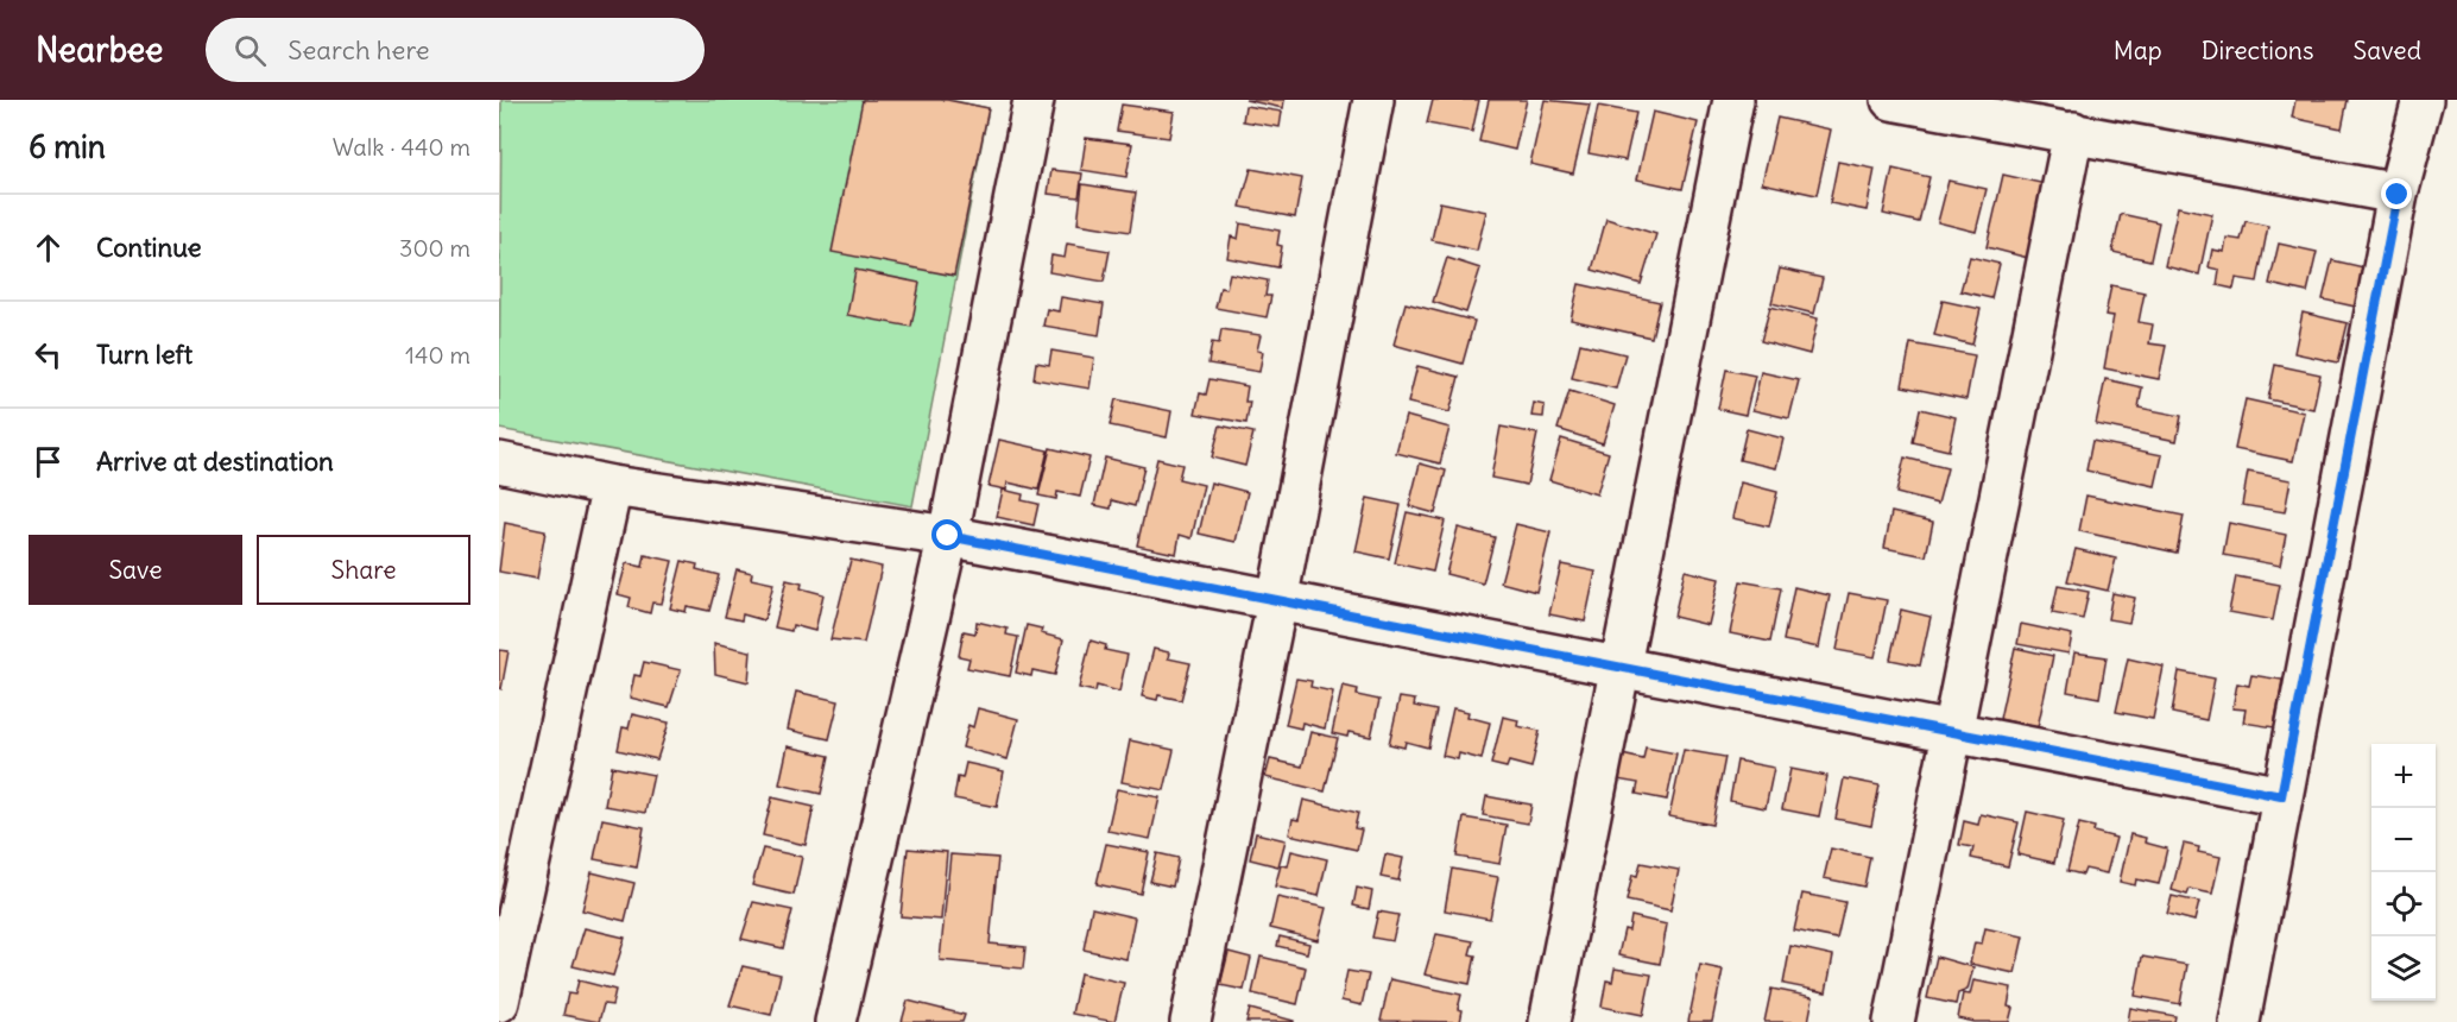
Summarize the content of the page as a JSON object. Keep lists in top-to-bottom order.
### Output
{
  "page": {
    "header": "Nearbee",
    "search": "Search here",
    "nav": ["Map", "Directions", "Saved"],
    "heading": ["6 min", "Walk · 440 m"],
    "list": [
      ["Continue", "300 m"],
      ["Turn left", "140 m"],
      "Arrive at destination"
    ],
    "buttons": ["Save", "Share"],
    "map_buttons": ["+", "−"]
  }
}
